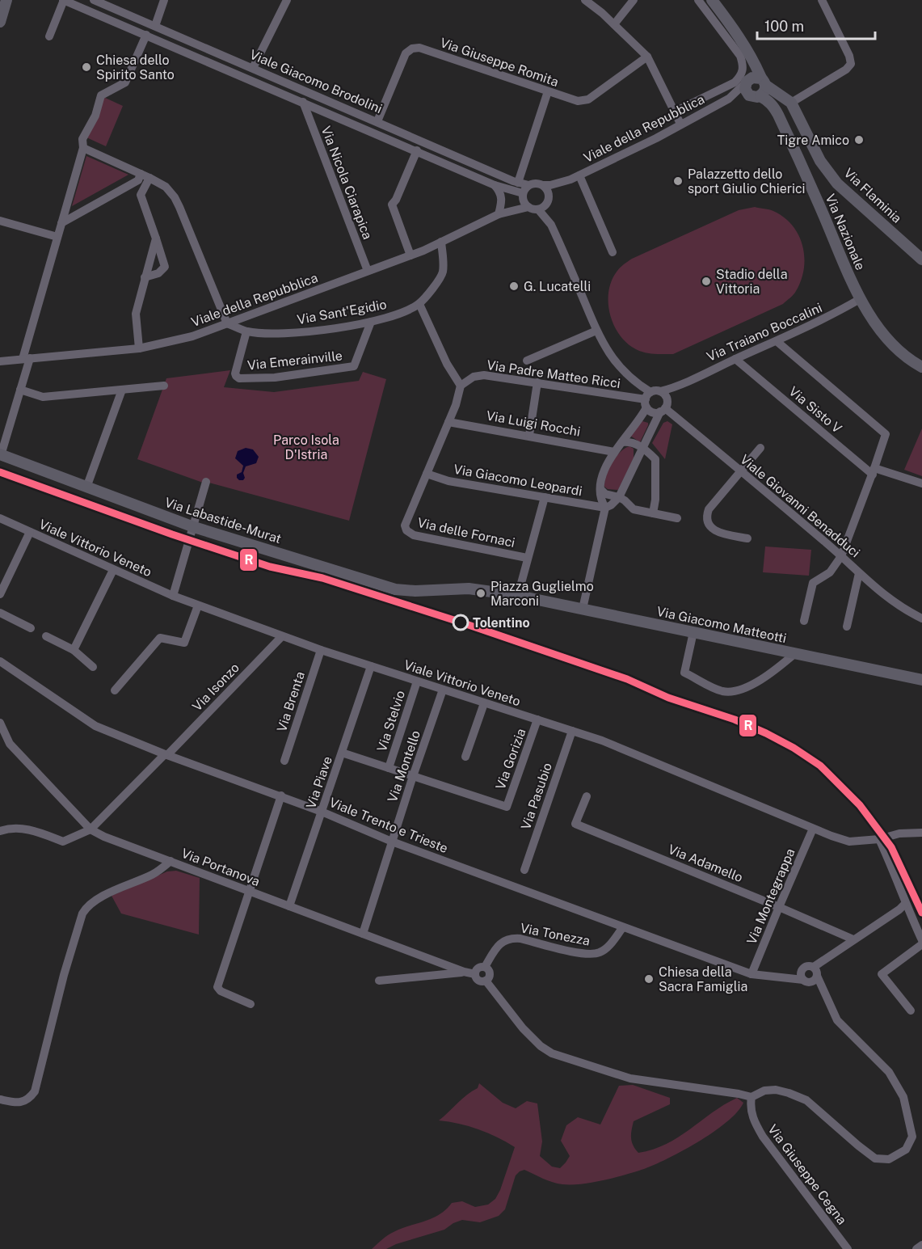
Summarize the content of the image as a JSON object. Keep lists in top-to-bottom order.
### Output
{
  "streets": {
    "street": [
      "Via Giuseppe Romita",
      "Viale Giacomo Brodolini",
      "Viale della Repubblica",
      "Via Nicola Ciarapica",
      "Via Flaminia",
      "Via Nazionale",
      "Via Sant'Egidio",
      "Via Traiano Boccalini",
      "Via Emerainville",
      "Via Padre Matteo Ricci",
      "Via Sisto V",
      "Via Luigi Rocchi",
      "Via Giacomo Leopardi",
      "Viale Giovanni Benadduci",
      "Via Labastide-Murat",
      "Via delle Fornaci",
      "Viale Vittorio Veneto",
      "Via Giacomo Matteotti",
      "Via Isonzo",
      "Via Brenta",
      "Via Stelvio",
      "Via Gorizia",
      "Via Montello",
      "Via Piave",
      "Via Pasubio",
      "Viale Trento e Trieste",
      "Via Adamello",
      "Via Portanova",
      "Via Montegrappa",
      "Via Tonezza",
      "Via Giuseppe Cegna"
    ]
  },
  "crossings": [
    ["Via Giuseppe Romita", "Viale Giacomo Brodolini"],
    ["Viale Giacomo Brodolini", "Viale della Repubblica"],
    ["Viale Giacomo Brodolini", "Via Nicola Ciarapica"],
    ["Viale della Repubblica", "Via Nicola Ciarapica"],
    ["Viale della Repubblica", "Via Flaminia"],
    ["Viale della Repubblica", "Via Nazionale"],
    ["Viale della Repubblica", "Via Sant'Egidio"],
    ["Via Flaminia", "Via Nazionale"],
    ["Via Nazionale", "Via Traiano Boccalini"],
    ["Via Sant'Egidio", "Via Emerainville"],
    ["Via Traiano Boccalini", "Via Padre Matteo Ricci"],
    ["Via Traiano Boccalini", "Via Sisto V"],
    ["Via Giacomo Leopardi", "Via delle Fornaci"],
    ["Via Labastide-Murat", "Via delle Fornaci"],
    ["Via Labastide-Murat", "Via Giacomo Matteotti"],
    ["Via delle Fornaci", "Via Giacomo Matteotti"],
    ["Viale Vittorio Veneto", "Via Isonzo"],
    ["Viale Vittorio Veneto", "Via Brenta"],
    ["Viale Vittorio Veneto", "Via Stelvio"],
    ["Viale Vittorio Veneto", "Via Gorizia"],
    ["Viale Vittorio Veneto", "Via Montello"],
    ["Viale Vittorio Veneto", "Via Piave"],
    ["Viale Vittorio Veneto", "Via Pasubio"],
    ["Viale Vittorio Veneto", "Via Montegrappa"],
    ["Via Isonzo", "Viale Trento e Trieste"],
    ["Via Isonzo", "Via Portanova"],
    ["Via Gorizia", "Via Montello"],
    ["Via Montello", "Viale Trento e Trieste"],
    ["Via Montello", "Via Portanova"],
    ["Via Piave", "Viale Trento e Trieste"],
    ["Via Piave", "Via Portanova"],
    ["Viale Trento e Trieste", "Via Montegrappa"],
    ["Viale Trento e Trieste", "Via Tonezza"],
    ["Via Adamello", "Via Montegrappa"],
    ["Via Portanova", "Via Tonezza"]
  ],
  "parks": ["Parco Isola D'Istria"],
  "places": [
    "Chiesa dello Spirito Santo",
    "Tigre Amico",
    "Palazzetto dello sport Giulio Chierici",
    "Stadio della Vittoria",
    "G. Lucatelli",
    "Piazza Guglielmo Marconi",
    "Tolentino",
    "Chiesa della Sacra Famiglia"
  ],
  "lines": ["transit line R"],
  "scale_bar": "100 m"
}
